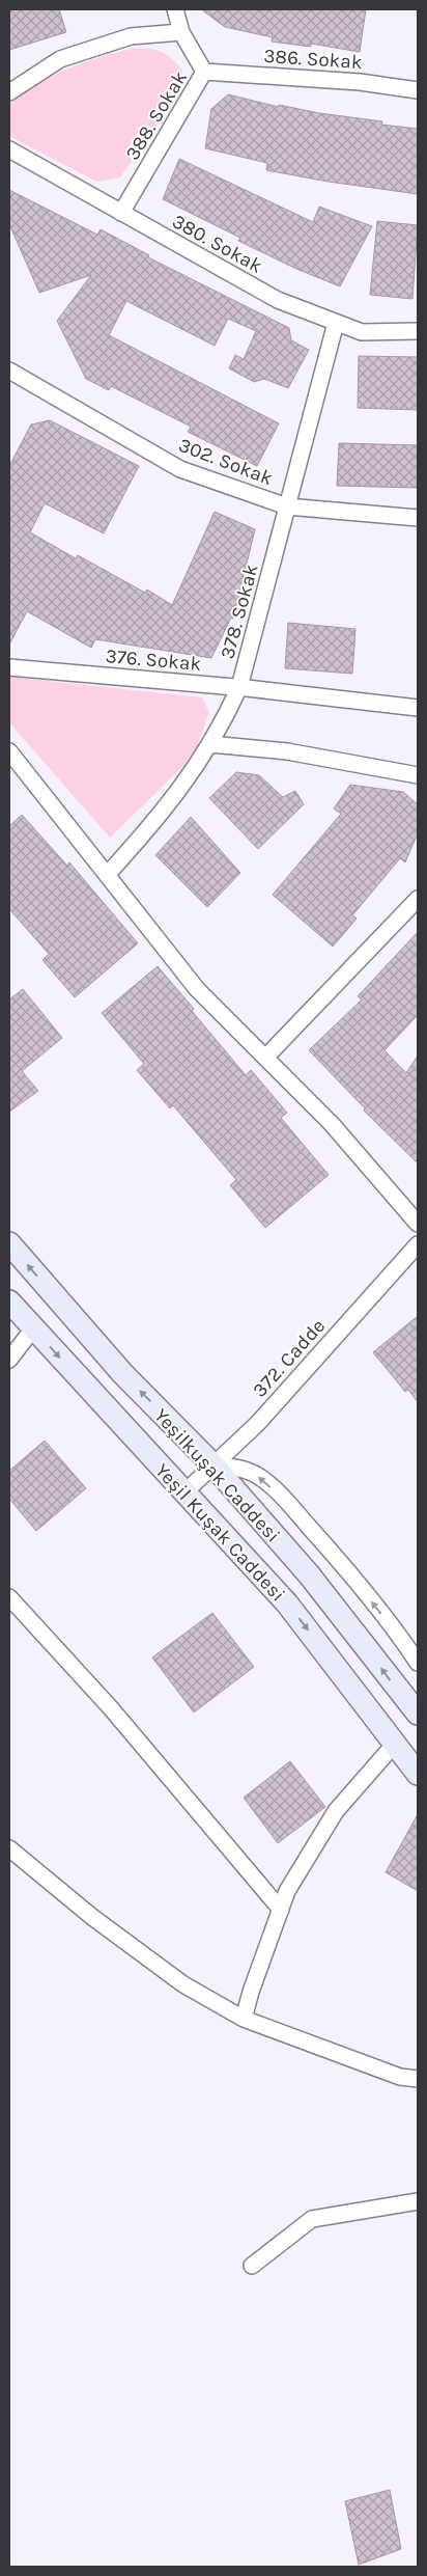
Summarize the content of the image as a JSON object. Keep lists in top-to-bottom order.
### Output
{
  "streets": {
    "main road": ["Yeşilkuşak Caddesi", "Yeşil Kuşak Caddesi"],
    "street": [
      "386. Sokak",
      "388. Sokak",
      "380. Sokak",
      "302. Sokak",
      "378. Sokak",
      "376. Sokak",
      "372. Cadde"
    ]
  },
  "crossings": [
    ["386. Sokak", "388. Sokak"],
    ["388. Sokak", "380. Sokak"],
    ["380. Sokak", "378. Sokak"],
    ["302. Sokak", "378. Sokak"],
    ["378. Sokak", "376. Sokak"],
    ["372. Cadde", "Yeşilkuşak Caddesi"],
    ["372. Cadde", "Yeşil Kuşak Caddesi"]
  ],
  "one_way": ["Yeşilkuşak Caddesi", "Yeşil Kuşak Caddesi"]
}
